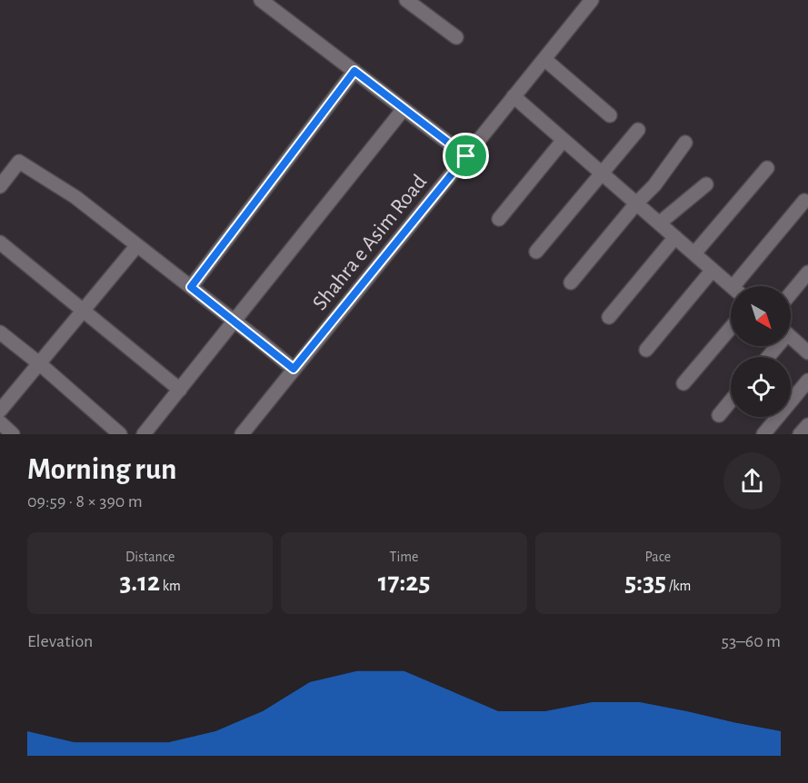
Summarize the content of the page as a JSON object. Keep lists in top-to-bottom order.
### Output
{
  "streets": {
    "street": ["Shahra e Asim Road"]
  },
  "north": "bottom right",
  "page": {
    "heading": ["Morning run", "09:59 · 8 × 390 m"],
    "stats": [
      ["Distance", "3.12 km"],
      ["Time", "17:25"],
      ["Pace", "5:35 /km"]
    ],
    "chart": ["Elevation", "53–60 m"]
  }
}
